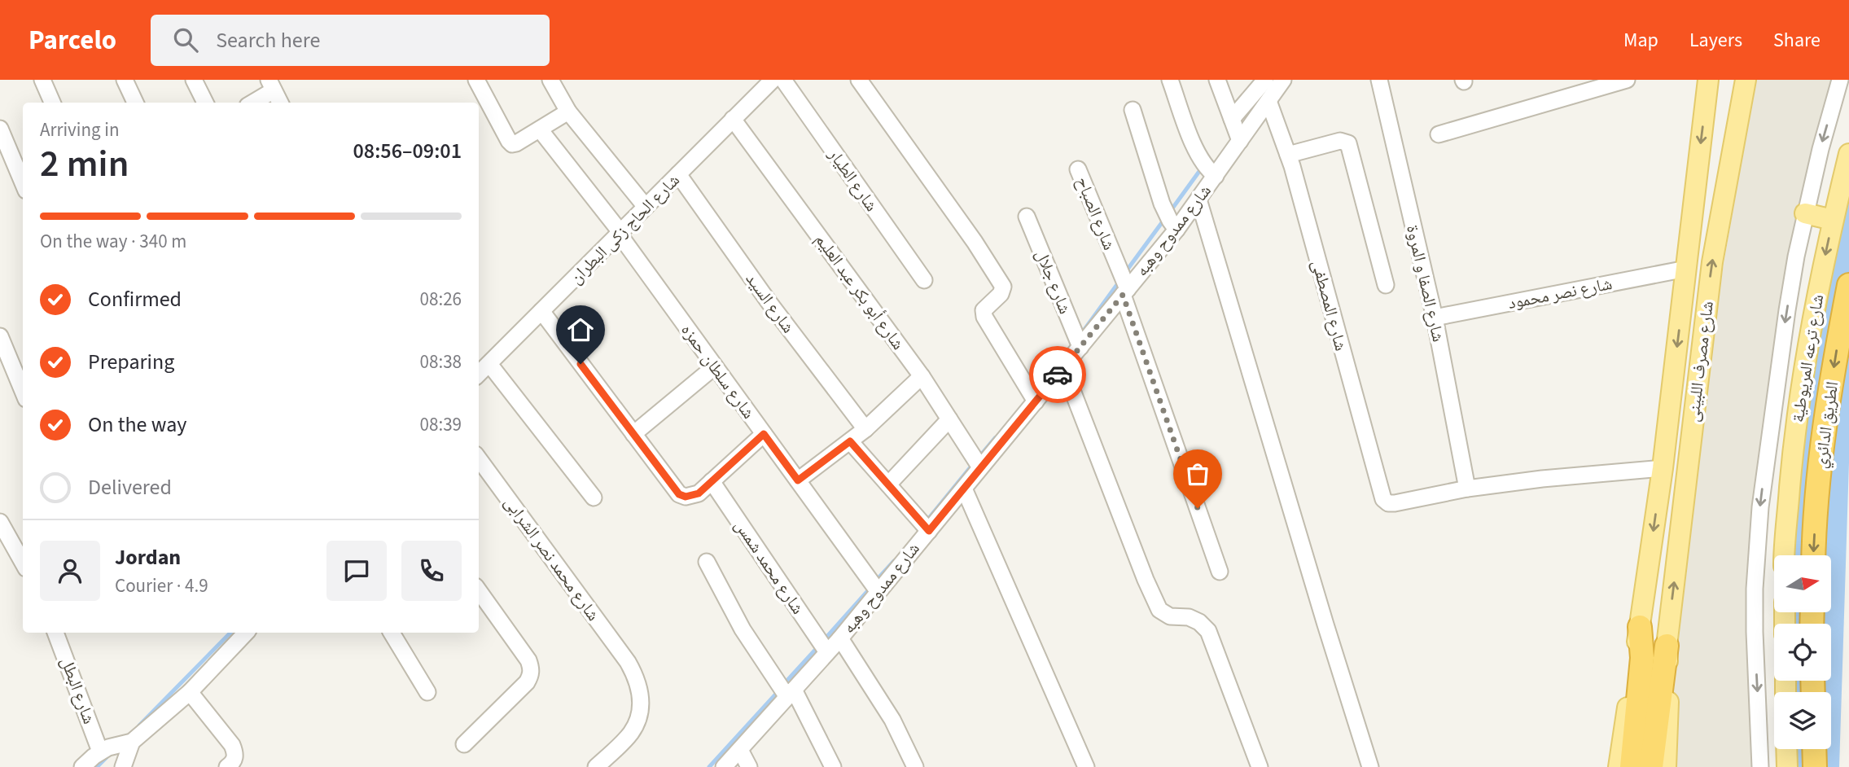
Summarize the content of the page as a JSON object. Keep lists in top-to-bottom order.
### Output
{
  "streets": {
    "highway": ["الطريق الدائري"],
    "main road": ["شارع ترعه المريوطية", "شارع مصرف اللبينى"],
    "street": [
      "شارع الطيار",
      "شارع الصباح",
      "شارع الحاج زكى البطران",
      "شارع ممدوح وهبه",
      "شارع جلال",
      "شارع الصفا و المروة",
      "شارع أبو بكر عبد العليم",
      "شارع نصر محمود",
      "شارع السيد",
      "شارع المصطفى",
      "شارع سلطان حمزه",
      "شارع محمد نصر الشرابى",
      "شارع محمد شمس",
      "شارع البطل"
    ]
  },
  "crossings": [
    ["شارع الطيار", "شارع الحاج زكى البطران"],
    ["شارع الصباح", "شارع ممدوح وهبه"],
    ["شارع الحاج زكى البطران", "شارع أبو بكر عبد العليم"],
    ["شارع الحاج زكى البطران", "شارع السيد"],
    ["شارع الحاج زكى البطران", "شارع سلطان حمزه"],
    ["شارع ممدوح وهبه", "شارع جلال"],
    ["شارع ممدوح وهبه", "شارع أبو بكر عبد العليم"],
    ["شارع ممدوح وهبه", "شارع المصطفى"],
    ["شارع ممدوح وهبه", "شارع سلطان حمزه"],
    ["شارع ممدوح وهبه", "شارع محمد شمس"],
    ["شارع الصفا و المروة", "شارع نصر محمود"],
    ["شارع الصفا و المروة", "شارع المصطفى"],
    ["شارع نصر محمود", "شارع مصرف اللبينى"]
  ],
  "one_way": ["شارع ترعه المريوطية", "الطريق الدائري"],
  "north": "right",
  "page": {
    "header": "Parcelo",
    "search": "Search here",
    "nav": ["Map", "Layers", "Share"],
    "heading": ["2 min", "Arriving in", "08:56–09:01"],
    "panel": ["Jordan", "Courier · 4.9"],
    "bar": "On the way · 340 m",
    "list": [
      ["Confirmed", "08:26"],
      ["Preparing", "08:38"],
      ["On the way", "08:39"],
      "Delivered"
    ]
  }
}
